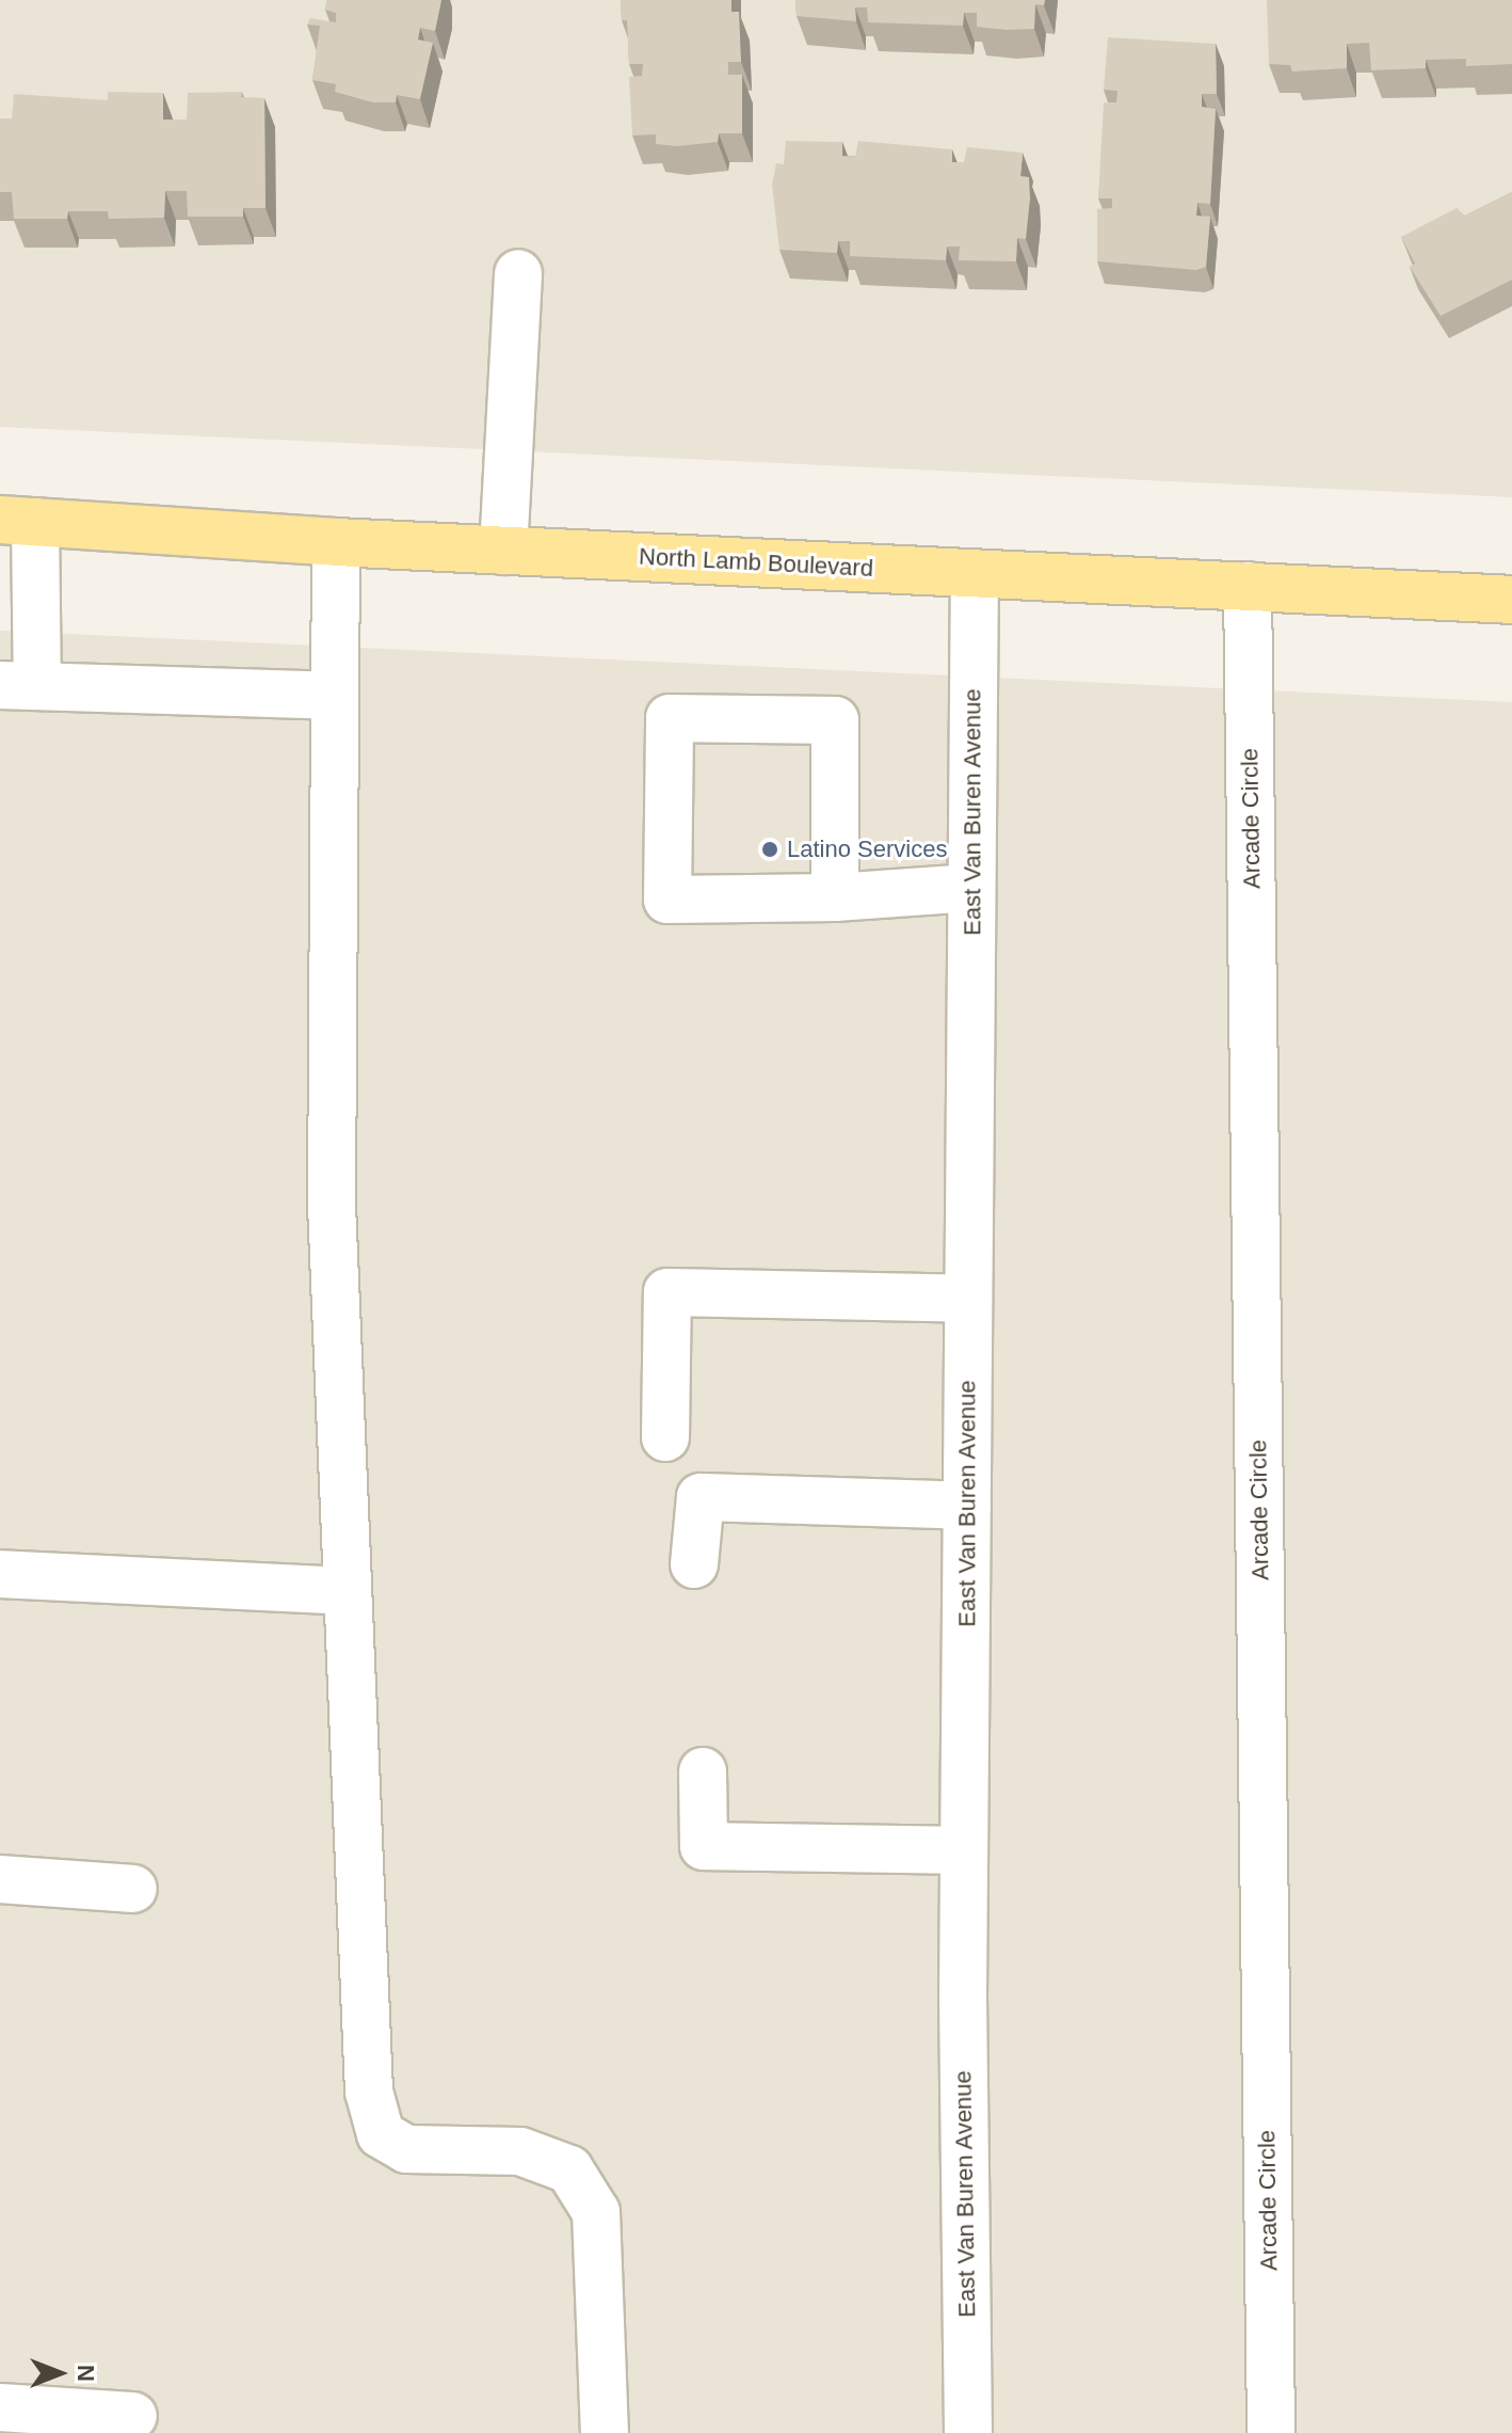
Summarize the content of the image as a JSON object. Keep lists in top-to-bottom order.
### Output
{
  "streets": {
    "main road": ["North Lamb Boulevard"],
    "street": ["East Van Buren Avenue", "Arcade Circle"]
  },
  "crossings": [
    ["North Lamb Boulevard", "East Van Buren Avenue"],
    ["North Lamb Boulevard", "Arcade Circle"]
  ],
  "places": ["Latino Services"],
  "north": "right"
}
